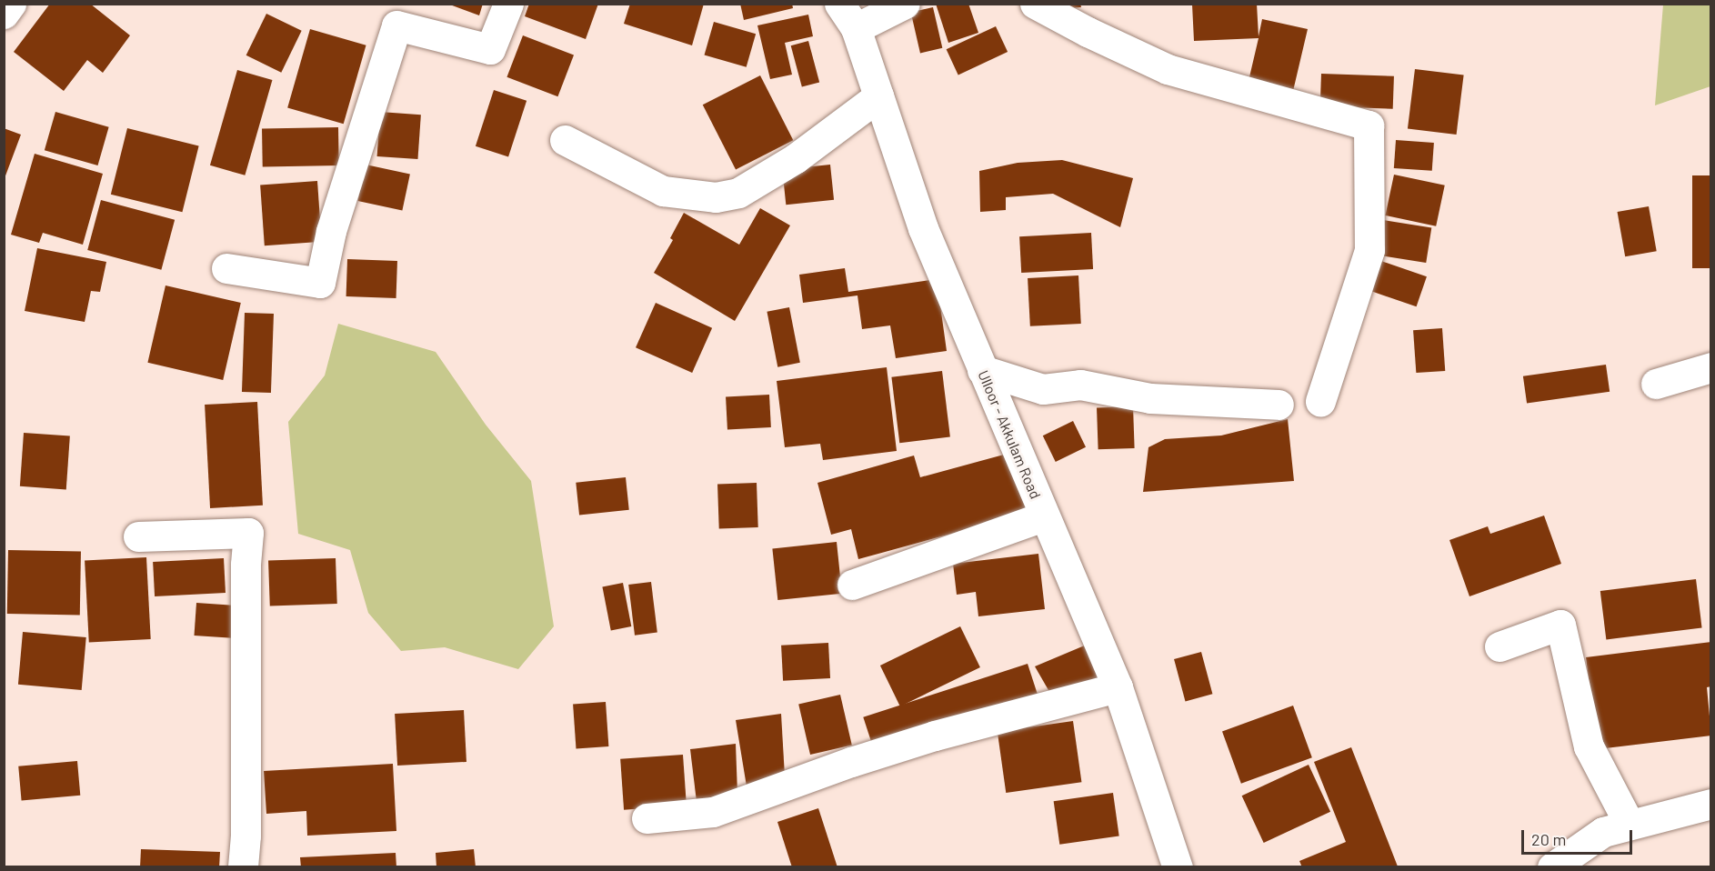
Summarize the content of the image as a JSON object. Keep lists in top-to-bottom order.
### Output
{
  "streets": {
    "street": ["Ulloor - Akkulam Road"]
  },
  "scale_bar": "20 m"
}
